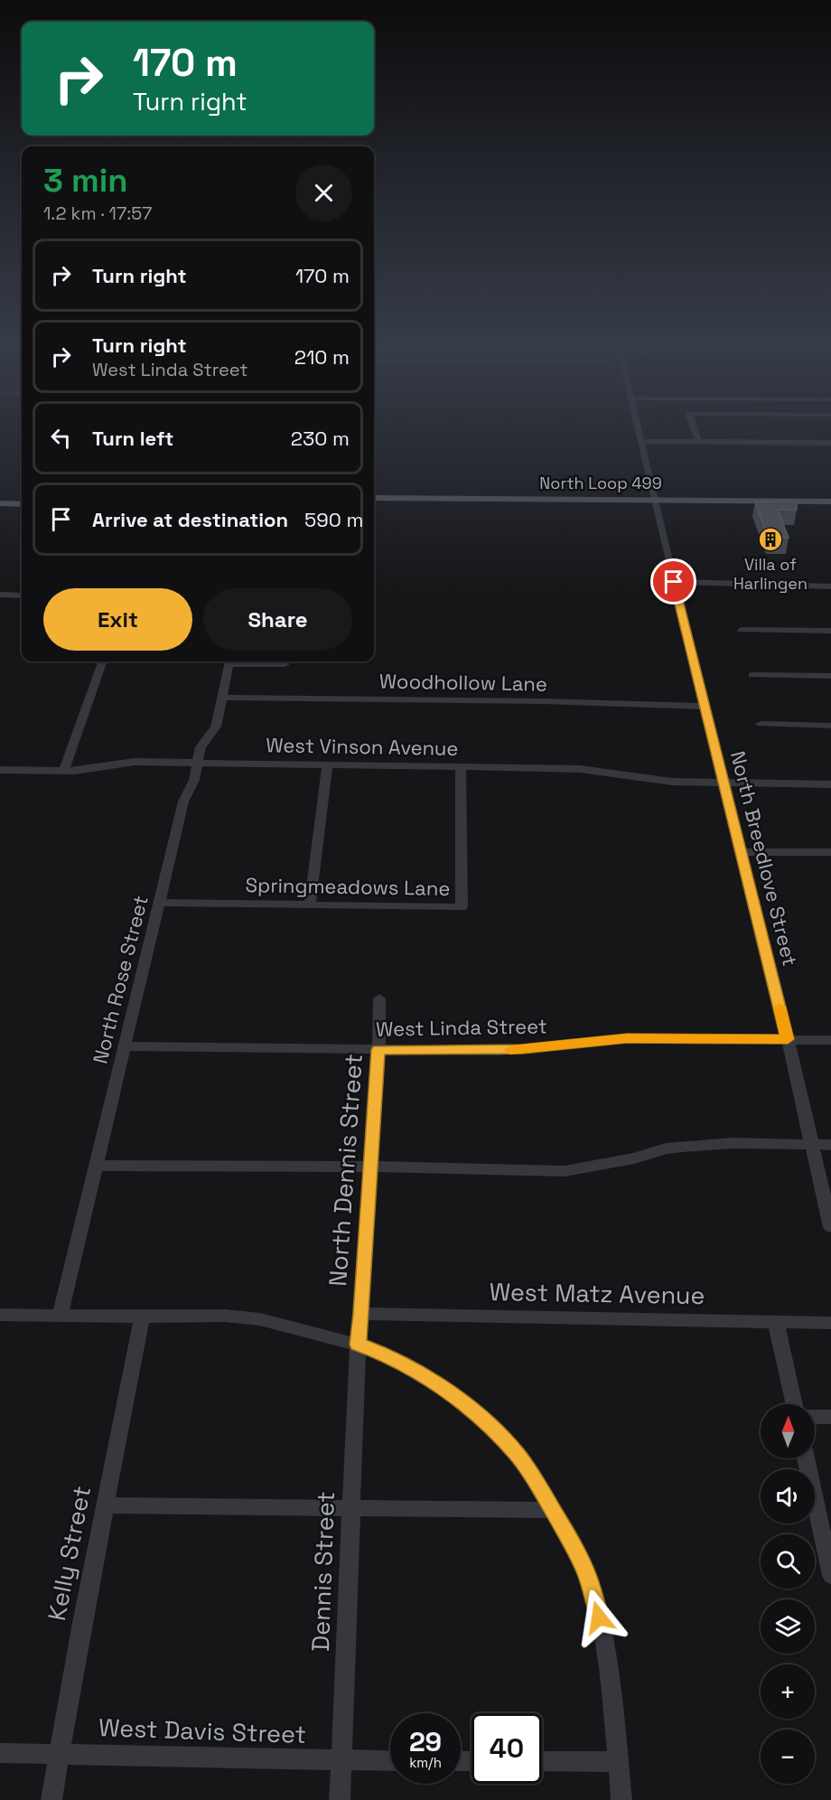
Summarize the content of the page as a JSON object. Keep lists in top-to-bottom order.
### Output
{
  "streets": {
    "main road": ["North Loop 499"],
    "street": [
      "Woodhollow Lane",
      "West Vinson Avenue",
      "North Breedlove Street",
      "Springmeadows Lane",
      "North Rose Street",
      "West Linda Street",
      "North Dennis Street",
      "West Matz Avenue",
      "Kelly Street",
      "Dennis Street",
      "West Davis Street"
    ]
  },
  "crossings": [
    ["North Loop 499", "North Breedlove Street"],
    ["Woodhollow Lane", "North Breedlove Street"],
    ["Woodhollow Lane", "North Rose Street"],
    ["West Vinson Avenue", "North Breedlove Street"],
    ["West Vinson Avenue", "Springmeadows Lane"],
    ["West Vinson Avenue", "North Rose Street"],
    ["North Breedlove Street", "West Linda Street"],
    ["Springmeadows Lane", "North Rose Street"],
    ["North Rose Street", "West Linda Street"],
    ["West Linda Street", "North Dennis Street"],
    ["North Dennis Street", "West Matz Avenue"],
    ["North Dennis Street", "Dennis Street"],
    ["Kelly Street", "West Davis Street"],
    ["Dennis Street", "West Davis Street"]
  ],
  "places": {
    "building": ["Villa of Harlingen"]
  },
  "north": "top",
  "page": {
    "turn": ["170 m", "Turn right"],
    "heading": ["3 min", "1.2 km · 17:57"],
    "list": [
      {
        "name": "Turn right",
        "value": "170 m"
      },
      {
        "name": "Turn right",
        "note": "West Linda Street",
        "value": "210 m"
      },
      {
        "name": "Turn left",
        "value": "230 m"
      },
      {
        "name": "Arrive at destination",
        "value": "590 m"
      }
    ],
    "buttons": ["Exit", "Share"],
    "map_buttons": ["+", "−"],
    "speed": "29 km/h",
    "limit": "40"
  }
}
